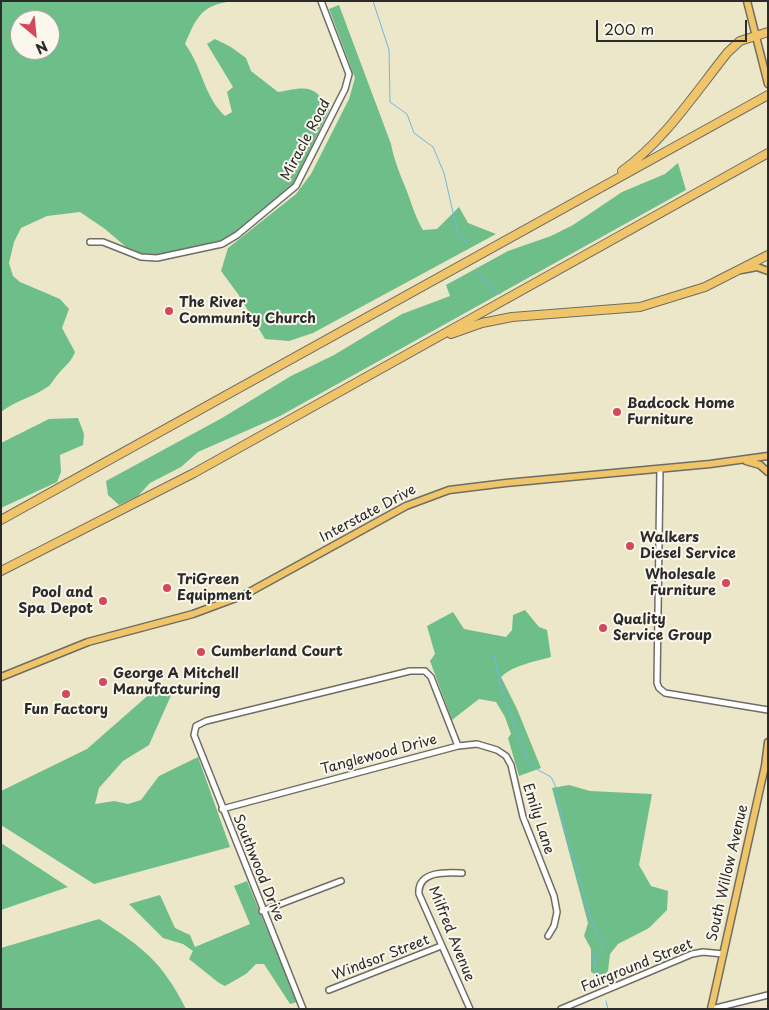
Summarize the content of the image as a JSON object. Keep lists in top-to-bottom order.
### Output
{
  "streets": {
    "main road": ["Interstate Drive", "South Willow Avenue"],
    "street": [
      "Miracle Road",
      "Tanglewood Drive",
      "Emily Lane",
      "Southwood Drive",
      "Milfred Avenue",
      "Windsor Street",
      "Fairground Street"
    ]
  },
  "crossings": [
    ["Tanglewood Drive", "Emily Lane"],
    ["Tanglewood Drive", "Southwood Drive"],
    ["South Willow Avenue", "Fairground Street"],
    ["Milfred Avenue", "Windsor Street"]
  ],
  "places": [
    "The River Community Church",
    "Badcock Home Furniture",
    "Walkers Diesel Service",
    "Wholesale Furniture",
    "TriGreen Equipment",
    "Pool and Spa Depot",
    "Quality Service Group",
    "Cumberland Court",
    "George A Mitchell Manufacturing",
    "Fun Factory"
  ],
  "scale_bar": "200 m",
  "north": "bottom right"
}
